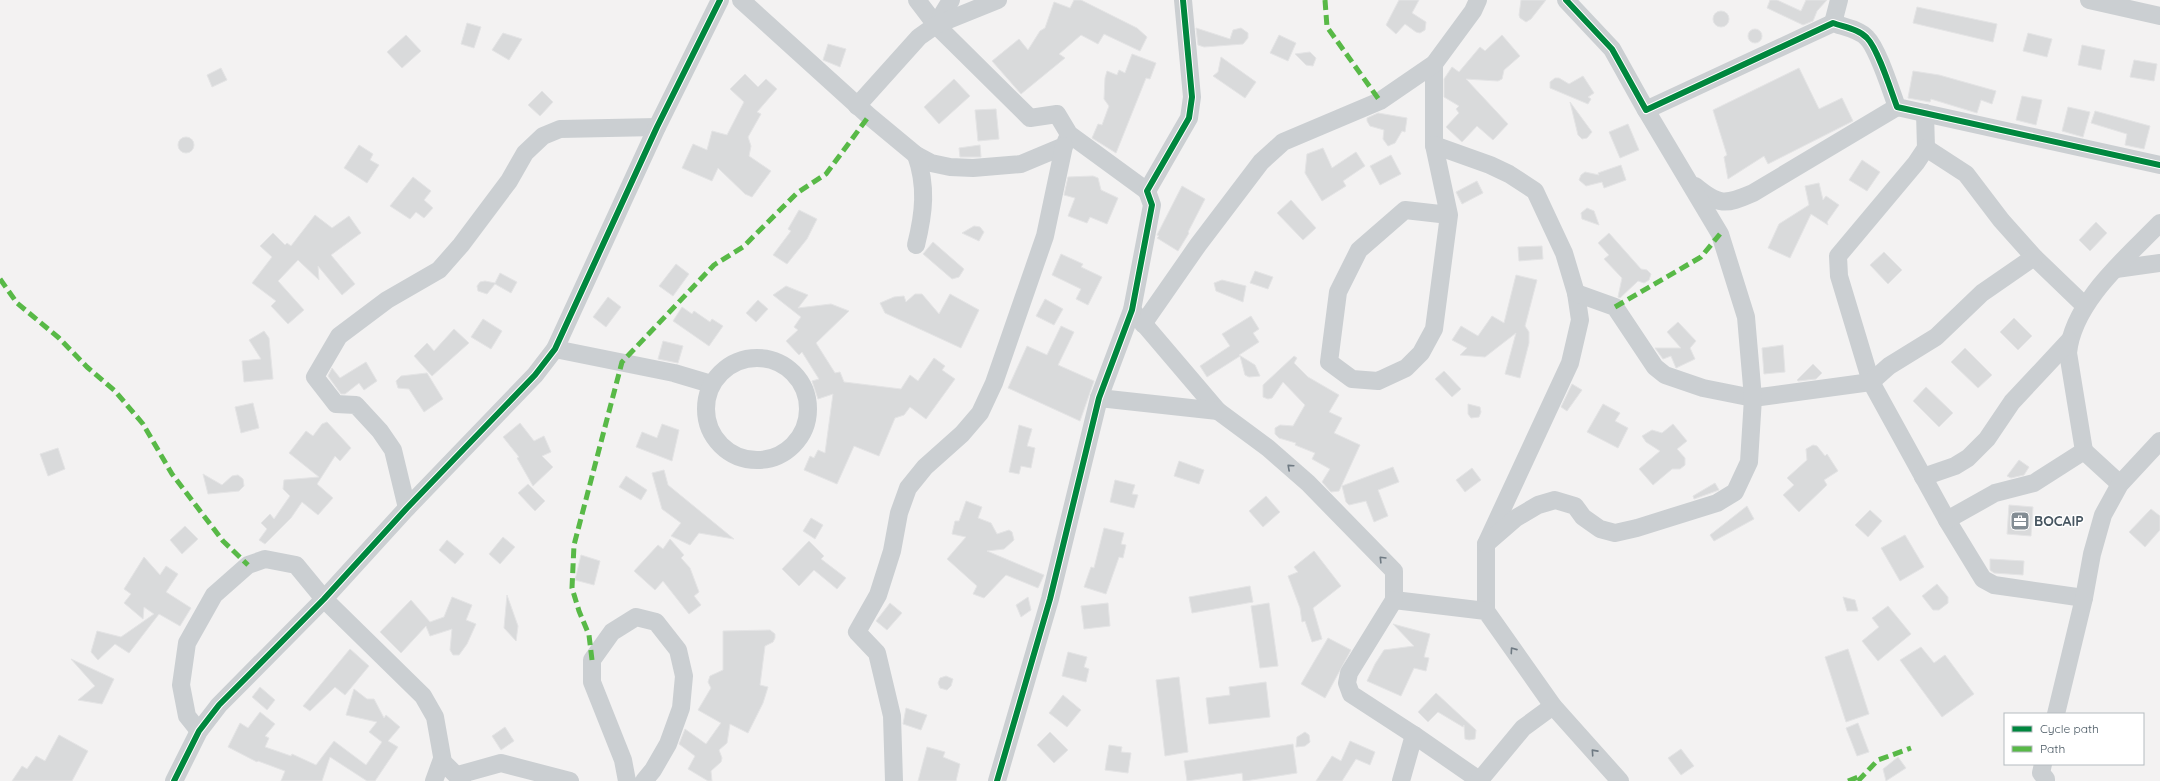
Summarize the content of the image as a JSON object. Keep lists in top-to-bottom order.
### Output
{
  "places": {
    "office": ["BOCAIP"]
  },
  "legend": ["Cycle path", "Path"]
}
